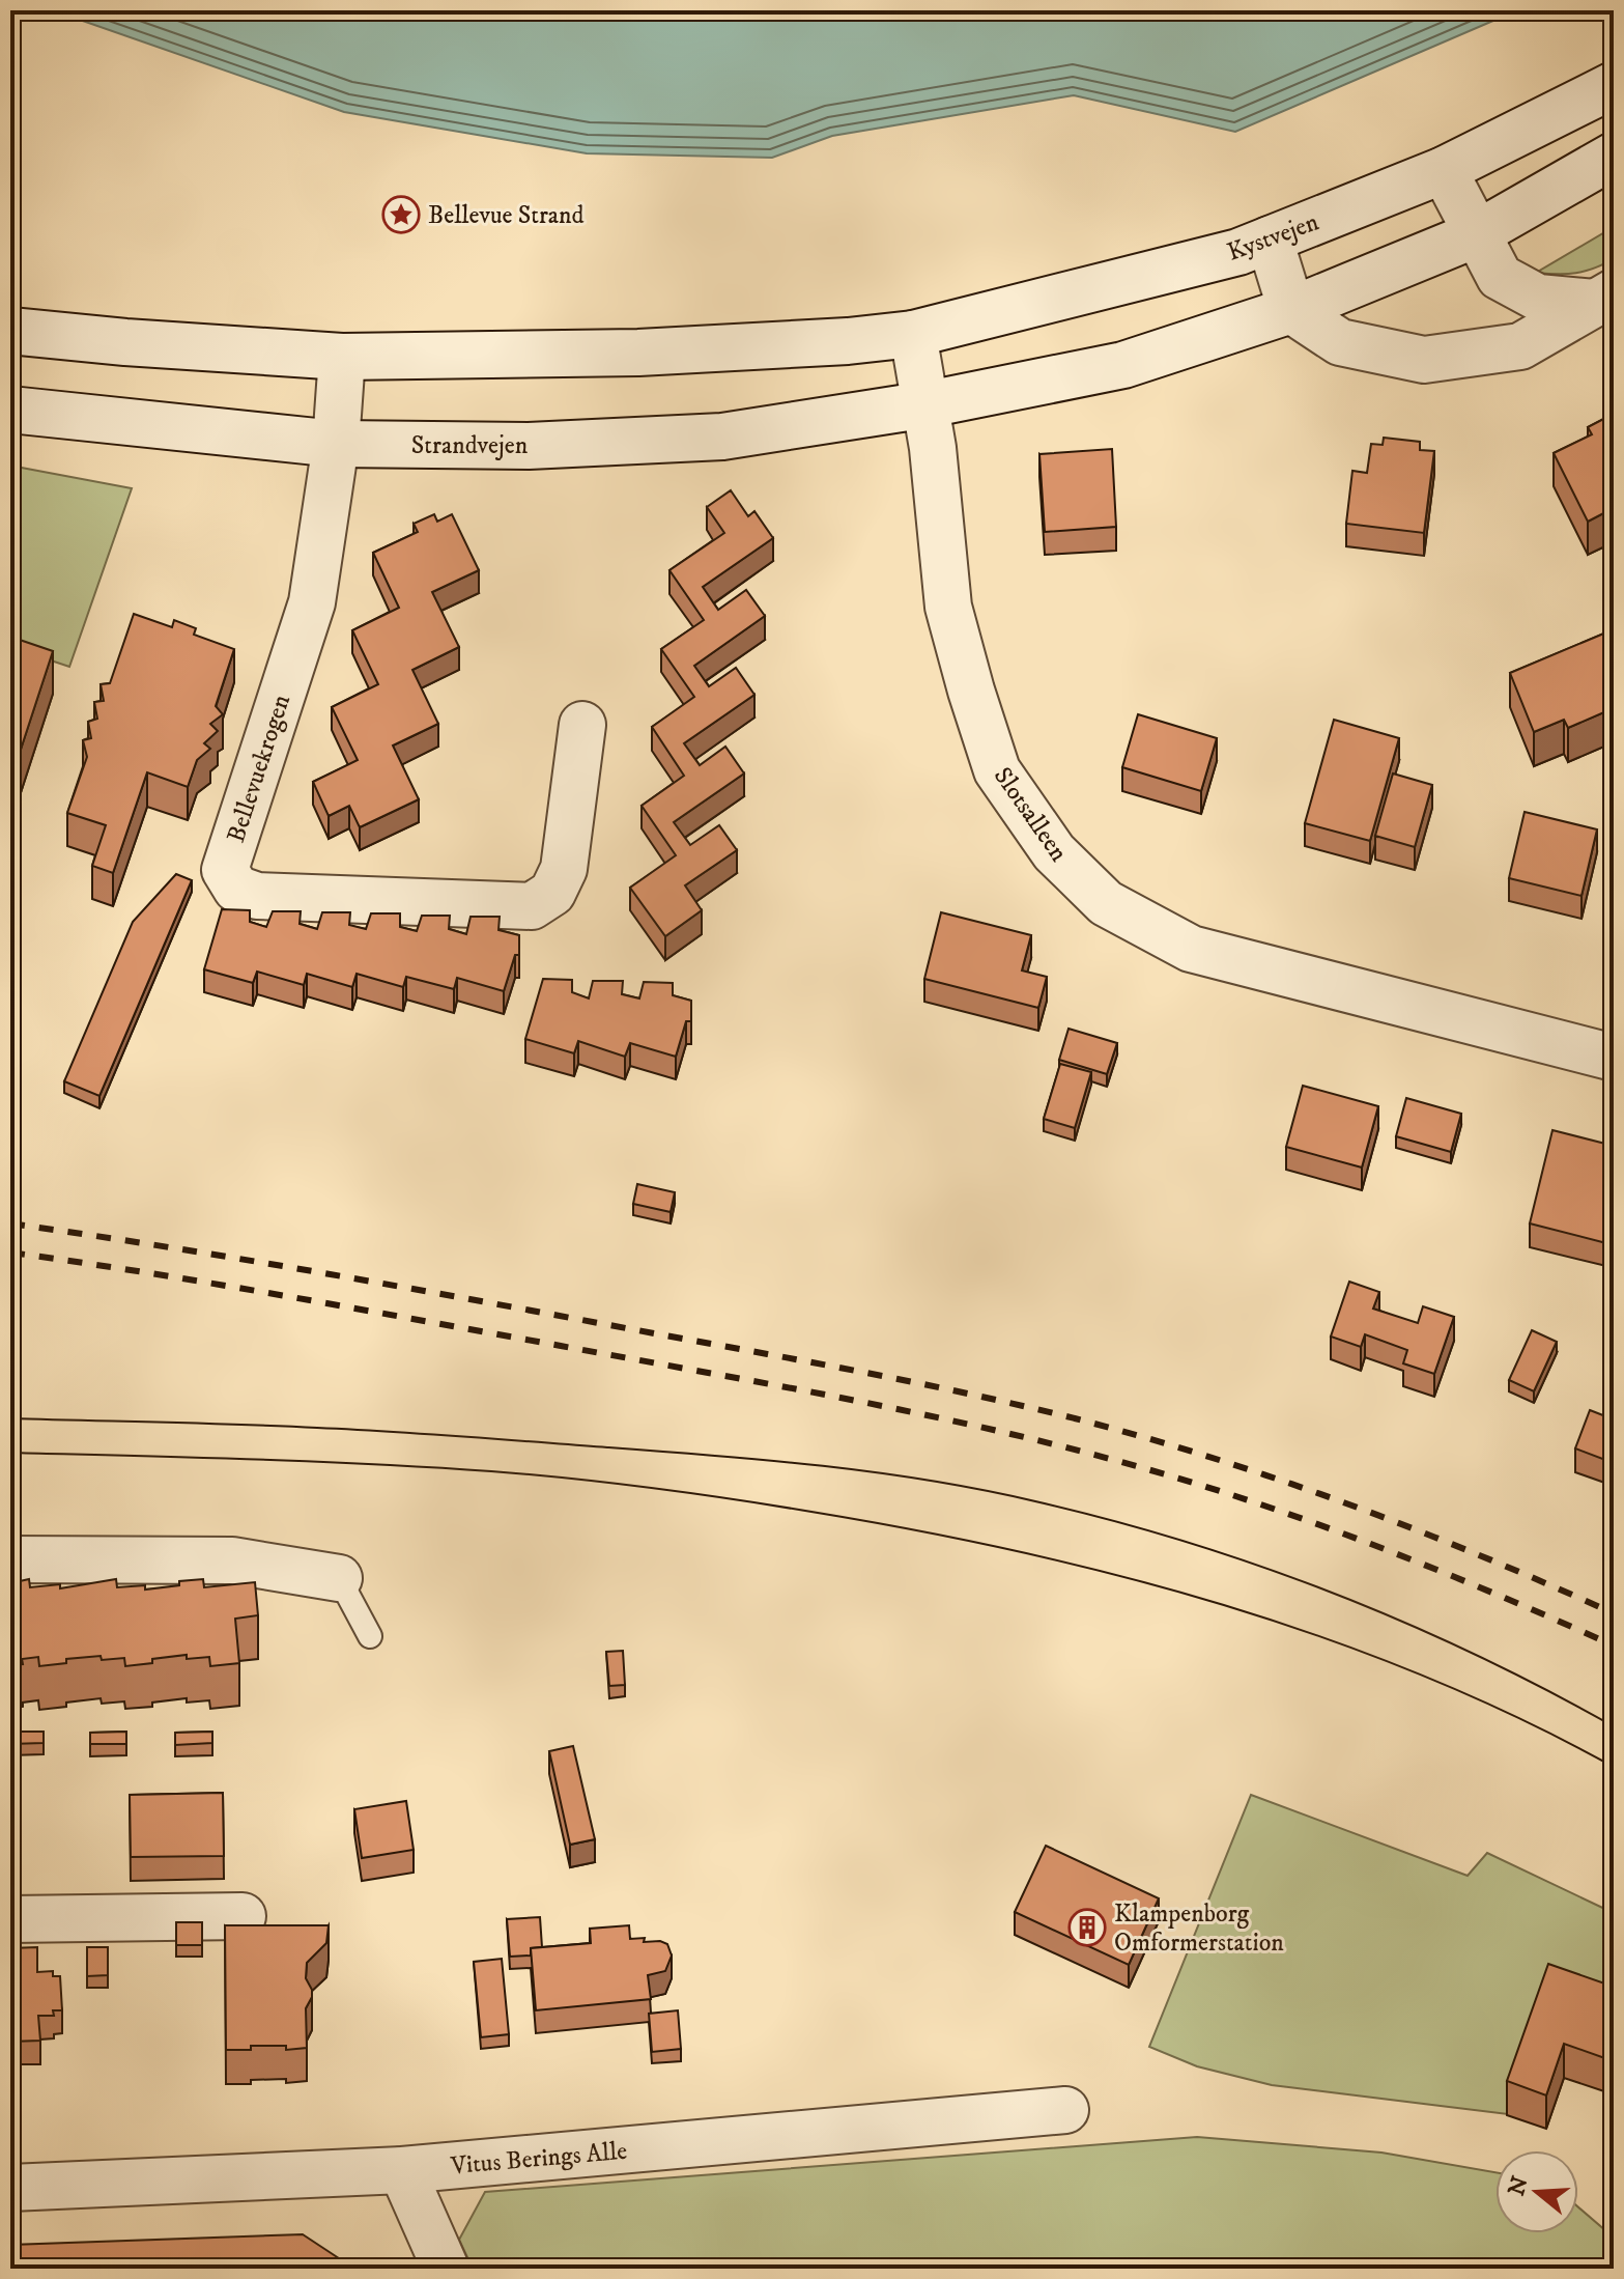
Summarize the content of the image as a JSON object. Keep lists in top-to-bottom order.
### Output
{
  "streets": {
    "street": [
      "Kystvejen",
      "Strandvejen",
      "Bellevuekrogen",
      "Slotsalleen",
      "Vitus Berings Alle"
    ]
  },
  "crossings": [
    ["Kystvejen", "Slotsalleen"],
    ["Strandvejen", "Bellevuekrogen"],
    ["Strandvejen", "Slotsalleen"]
  ],
  "places": {
    "place": ["Bellevue Strand"],
    "building": ["Klampenborg Omformerstation"]
  },
  "north": "left"
}
